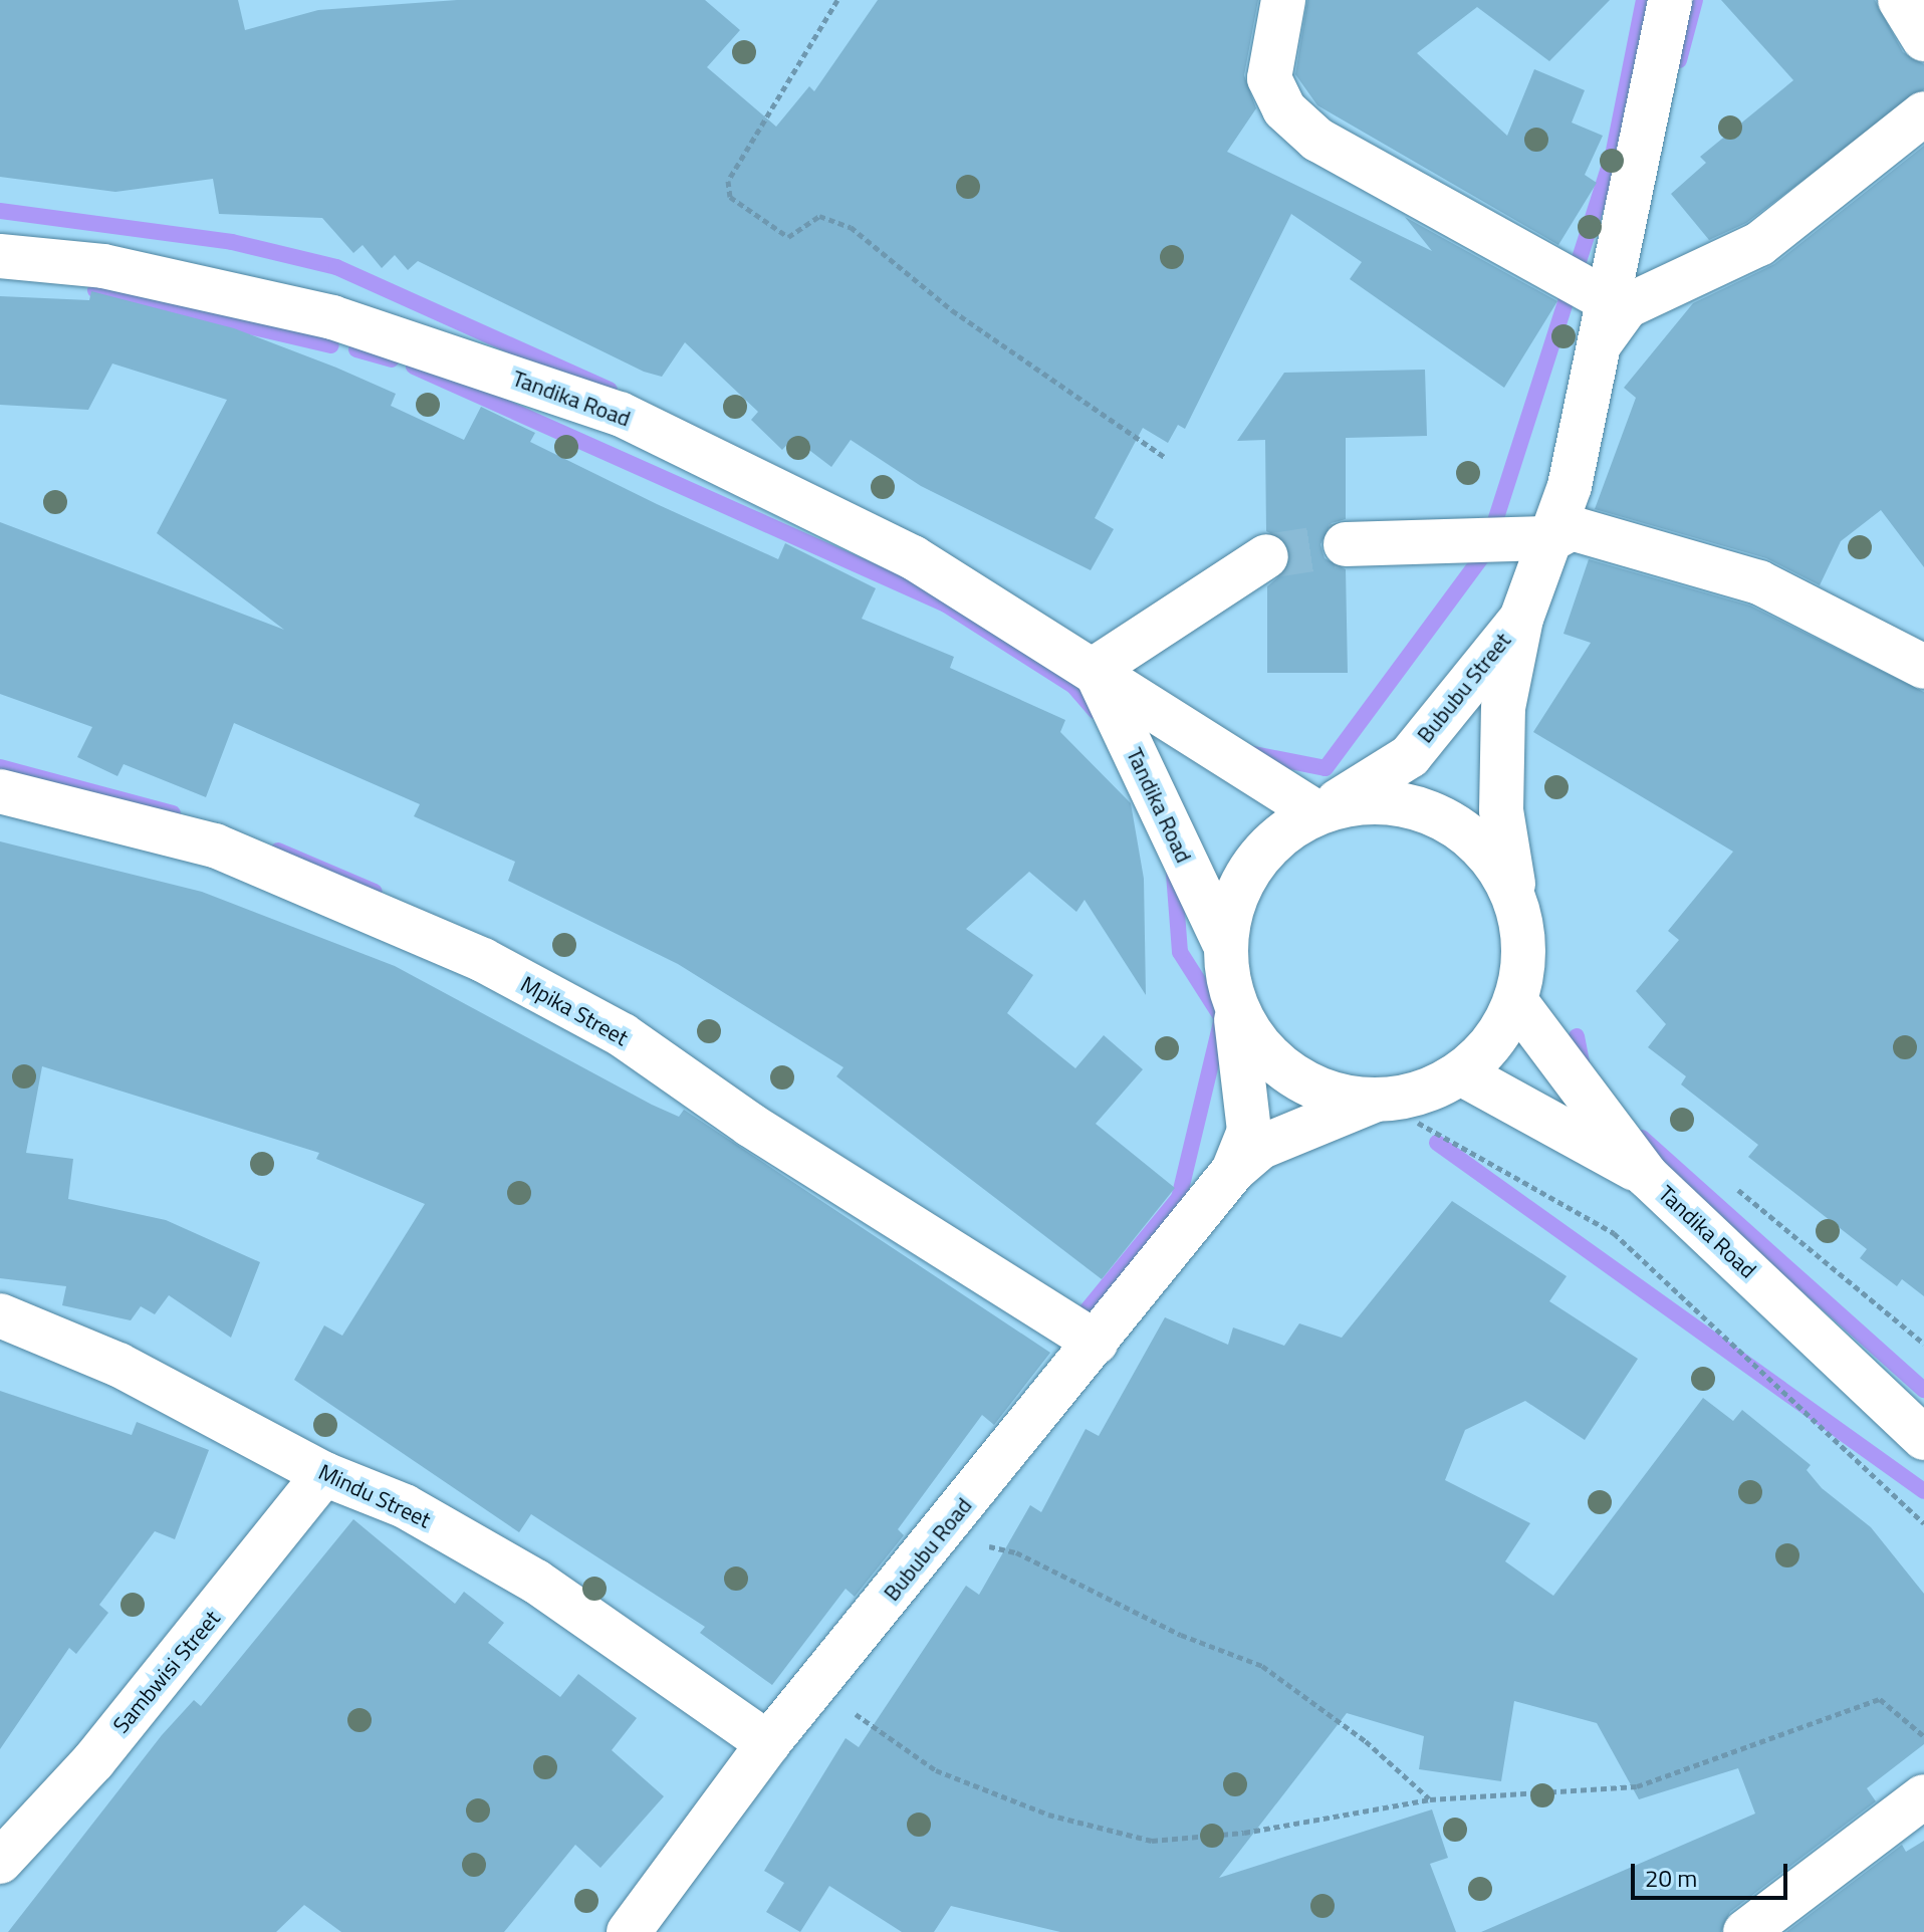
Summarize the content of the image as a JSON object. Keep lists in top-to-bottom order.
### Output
{
  "streets": {
    "street": [
      "Tandika Road",
      "Bububu Street",
      "Mpika Street",
      "Mindu Street",
      "Bububu Road",
      "Sambwisi Street"
    ]
  },
  "crossings": [
    ["Tandika Road", "Bububu Street"],
    ["Mpika Street", "Bububu Road"],
    ["Mindu Street", "Bububu Road"],
    ["Mindu Street", "Sambwisi Street"]
  ],
  "scale_bar": "20 m"
}
